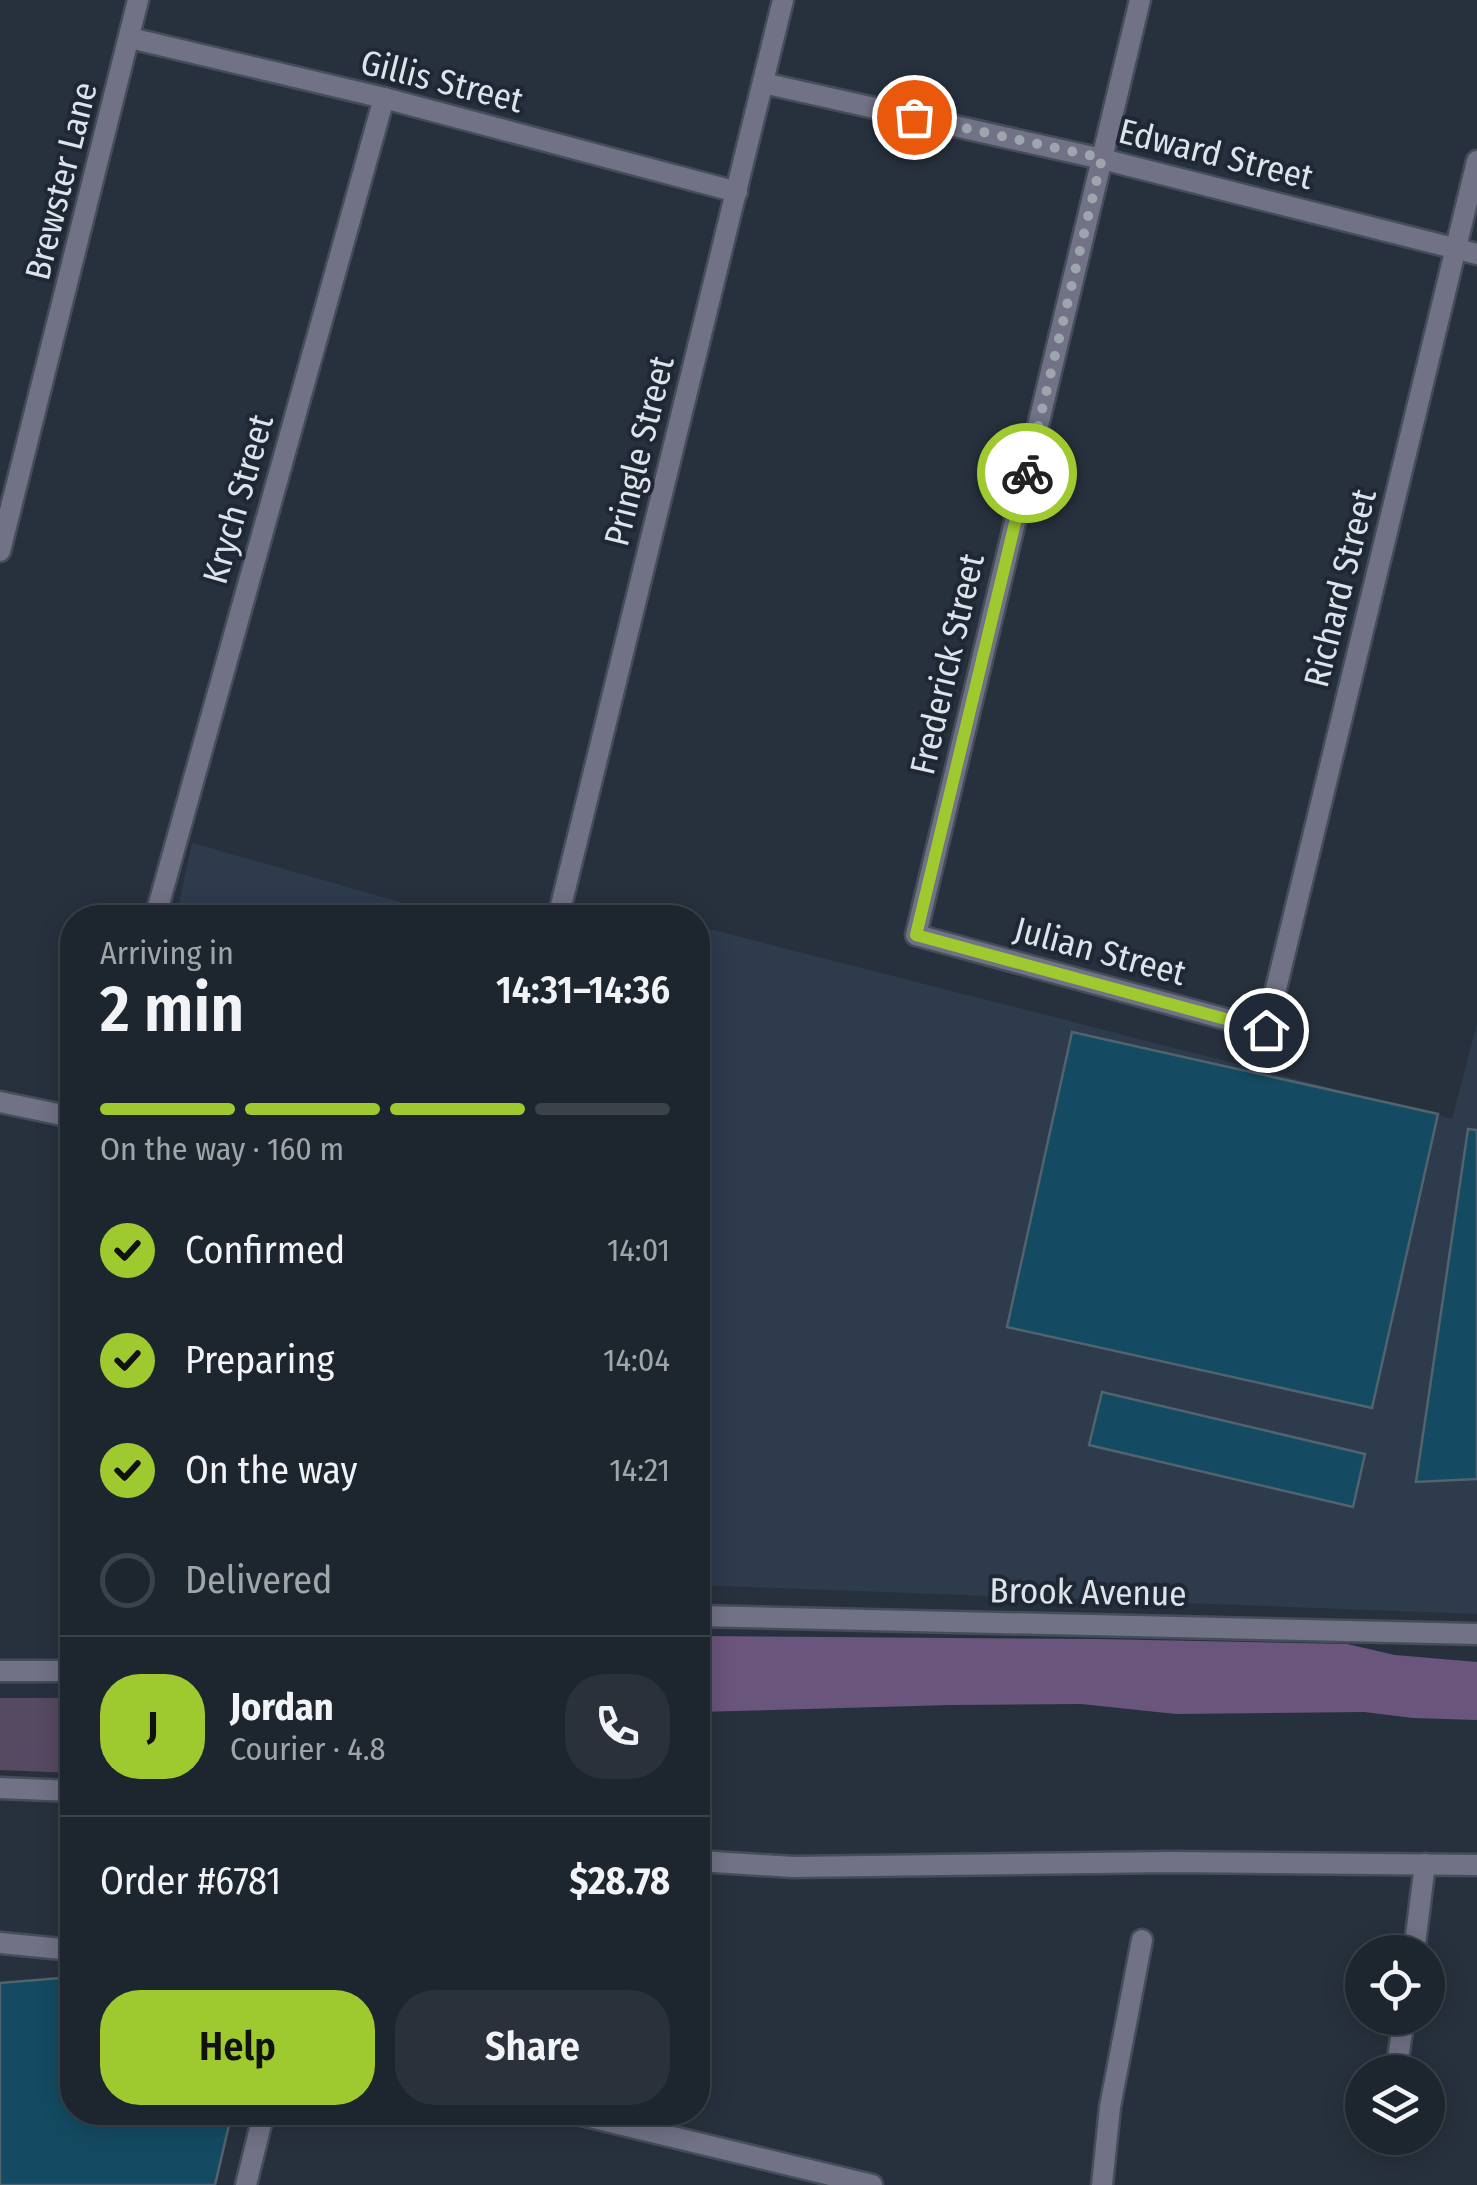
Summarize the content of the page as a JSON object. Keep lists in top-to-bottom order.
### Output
{
  "streets": {
    "street": [
      "Gillis Street",
      "Edward Street",
      "Brewster Lane",
      "Pringle Street",
      "Krych Street",
      "Richard Street",
      "Frederick Street",
      "Julian Street",
      "Brook Avenue"
    ]
  },
  "crossings": [
    ["Gillis Street", "Brewster Lane"],
    ["Gillis Street", "Pringle Street"],
    ["Gillis Street", "Krych Street"],
    ["Edward Street", "Pringle Street"],
    ["Edward Street", "Richard Street"],
    ["Edward Street", "Frederick Street"],
    ["Richard Street", "Julian Street"],
    ["Frederick Street", "Julian Street"]
  ],
  "page": {
    "heading": ["2 min", "Arriving in", "14:31–14:36"],
    "panel": [
      "Jordan",
      "Courier · 4.8",
      "Order #6781",
      "$28.78"
    ],
    "bar": "On the way · 160 m",
    "list": [
      ["Confirmed", "14:01"],
      ["Preparing", "14:04"],
      ["On the way", "14:21"],
      "Delivered"
    ],
    "round": "J",
    "buttons": ["Help", "Share"]
  }
}
